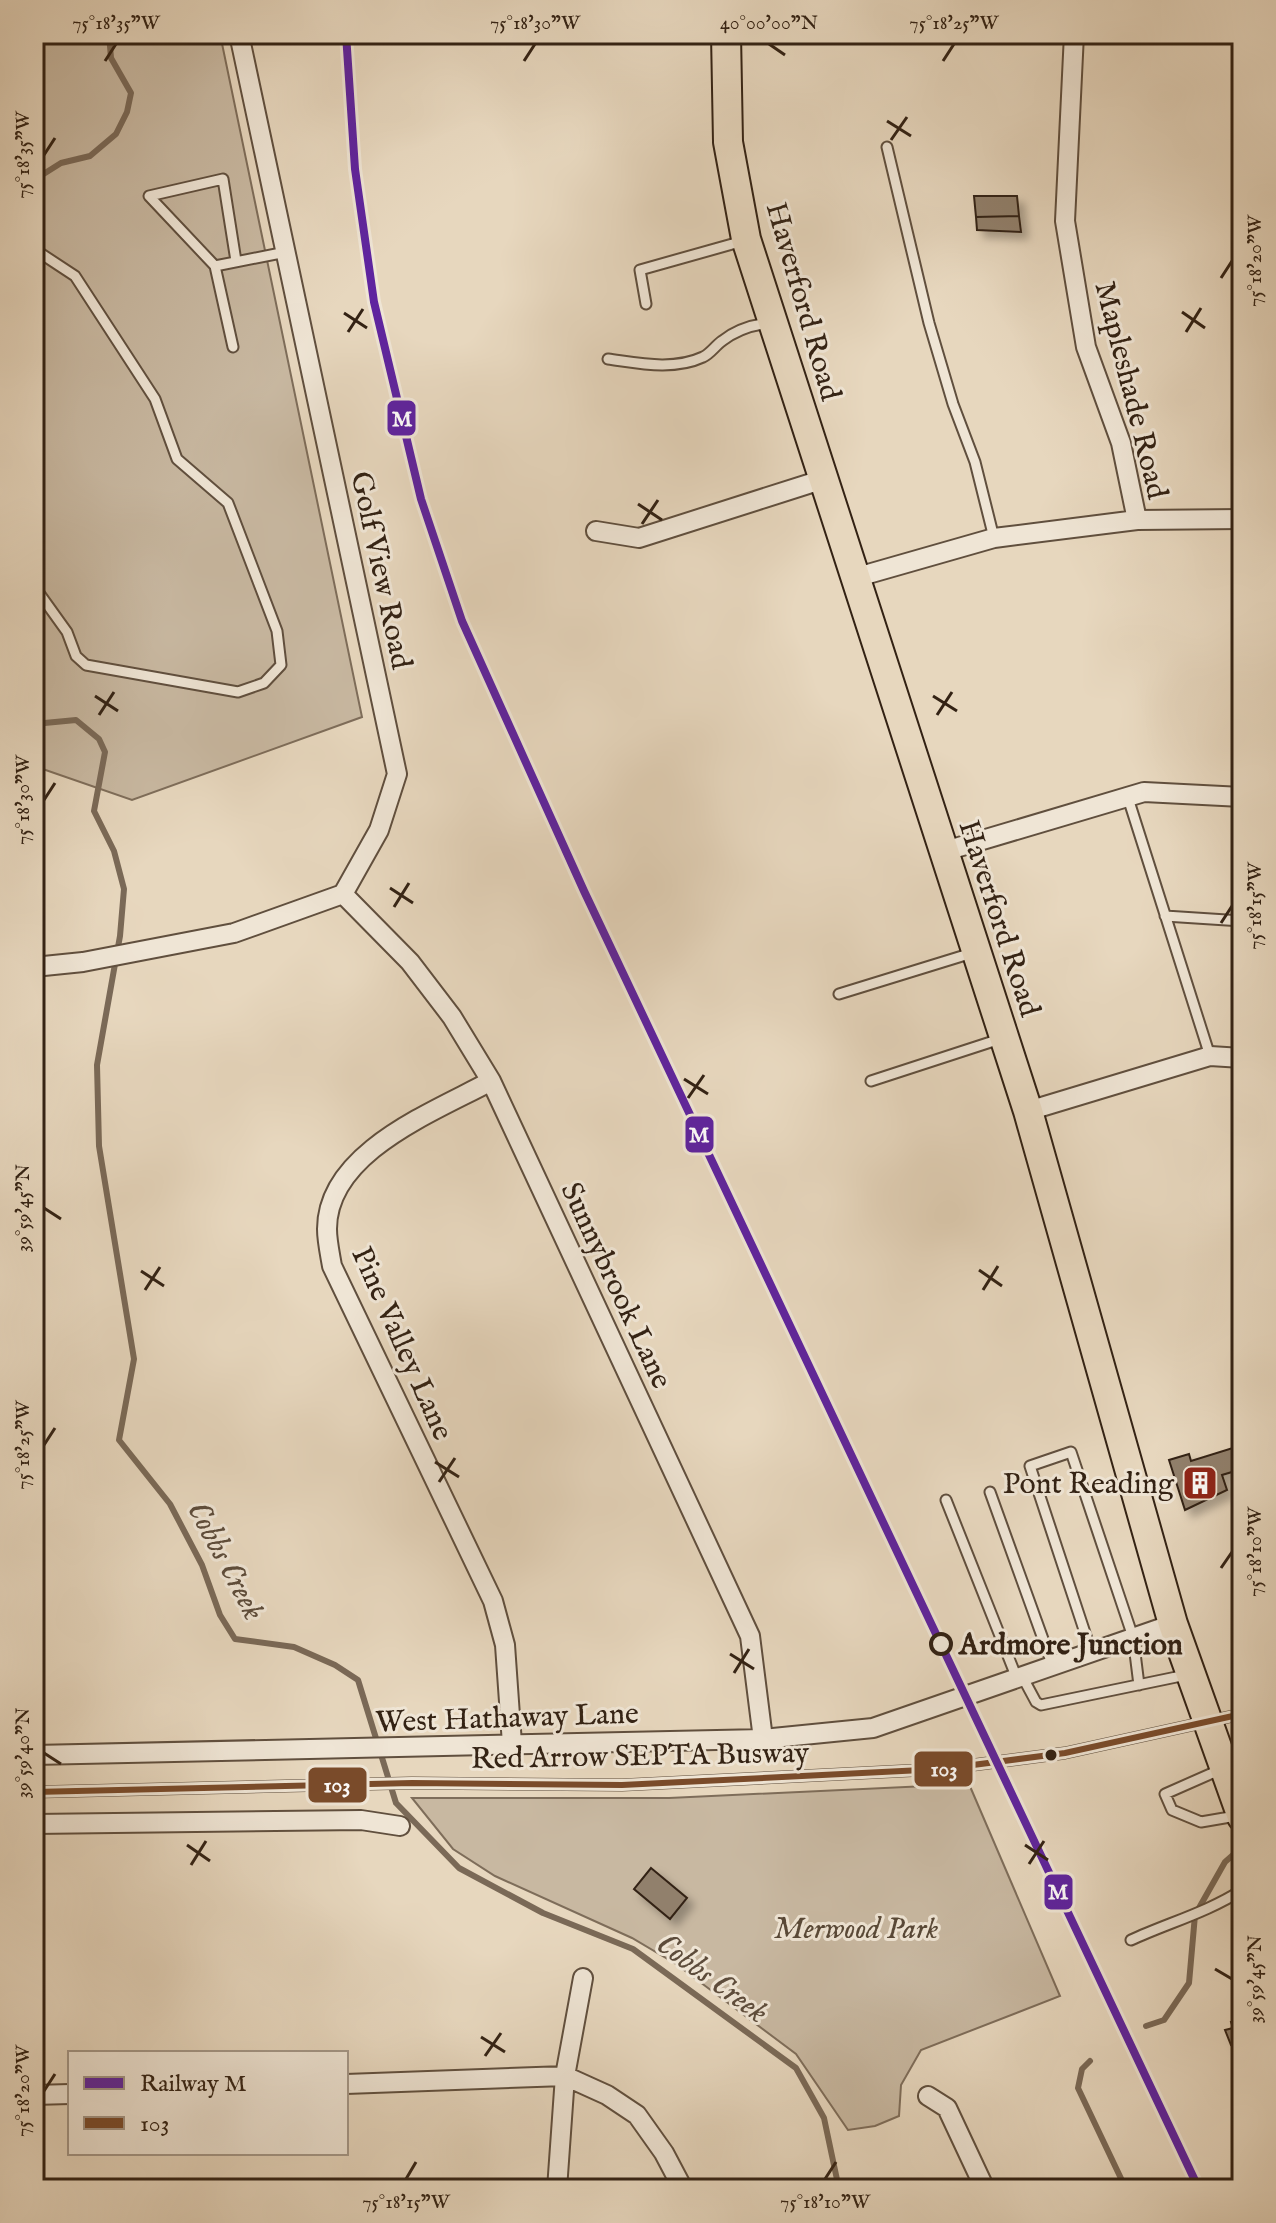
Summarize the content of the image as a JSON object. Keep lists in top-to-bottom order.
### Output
{
  "streets": {
    "main road": ["Haverford Road"],
    "street": [
      "Mapleshade Road",
      "Golf View Road",
      "Sunnybrook Lane",
      "Pine Valley Lane",
      "West Hathaway Lane"
    ],
    "lane": ["Red Arrow SEPTA Busway"]
  },
  "crossings": [
    ["Haverford Road", "West Hathaway Lane"],
    ["Haverford Road", "Red Arrow SEPTA Busway"],
    ["Golf View Road", "Sunnybrook Lane"],
    ["Sunnybrook Lane", "Pine Valley Lane"],
    ["Sunnybrook Lane", "West Hathaway Lane"],
    ["Pine Valley Lane", "West Hathaway Lane"]
  ],
  "water": ["Cobbs Creek"],
  "parks": ["Merwood Park"],
  "places": {
    "building": ["Pont Reading"],
    "other": ["Ardmore Junction"]
  },
  "lines": ["rail line M", "transit line 103"],
  "legend": ["Railway M", "103"],
  "coordinates": [
    "75°18'35\"W",
    "75°18'30\"W",
    "40°00'00\"N",
    "75°18'25\"W",
    "75°18'20\"W",
    "75°18'15\"W",
    "39°59'45\"N",
    "75°18'10\"W",
    "39°59'40\"N"
  ]
}
